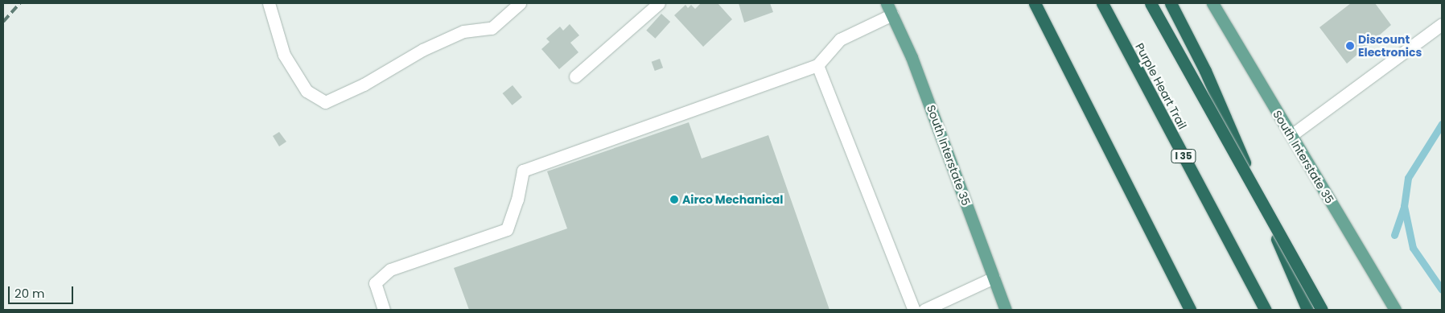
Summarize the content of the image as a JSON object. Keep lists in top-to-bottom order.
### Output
{
  "streets": {
    "highway": ["Purple Heart Trail", "I 35"],
    "main road": ["South Interstate 35"]
  },
  "places": ["Discount Electronics", "Airco Mechanical"],
  "scale_bar": "20 m"
}
